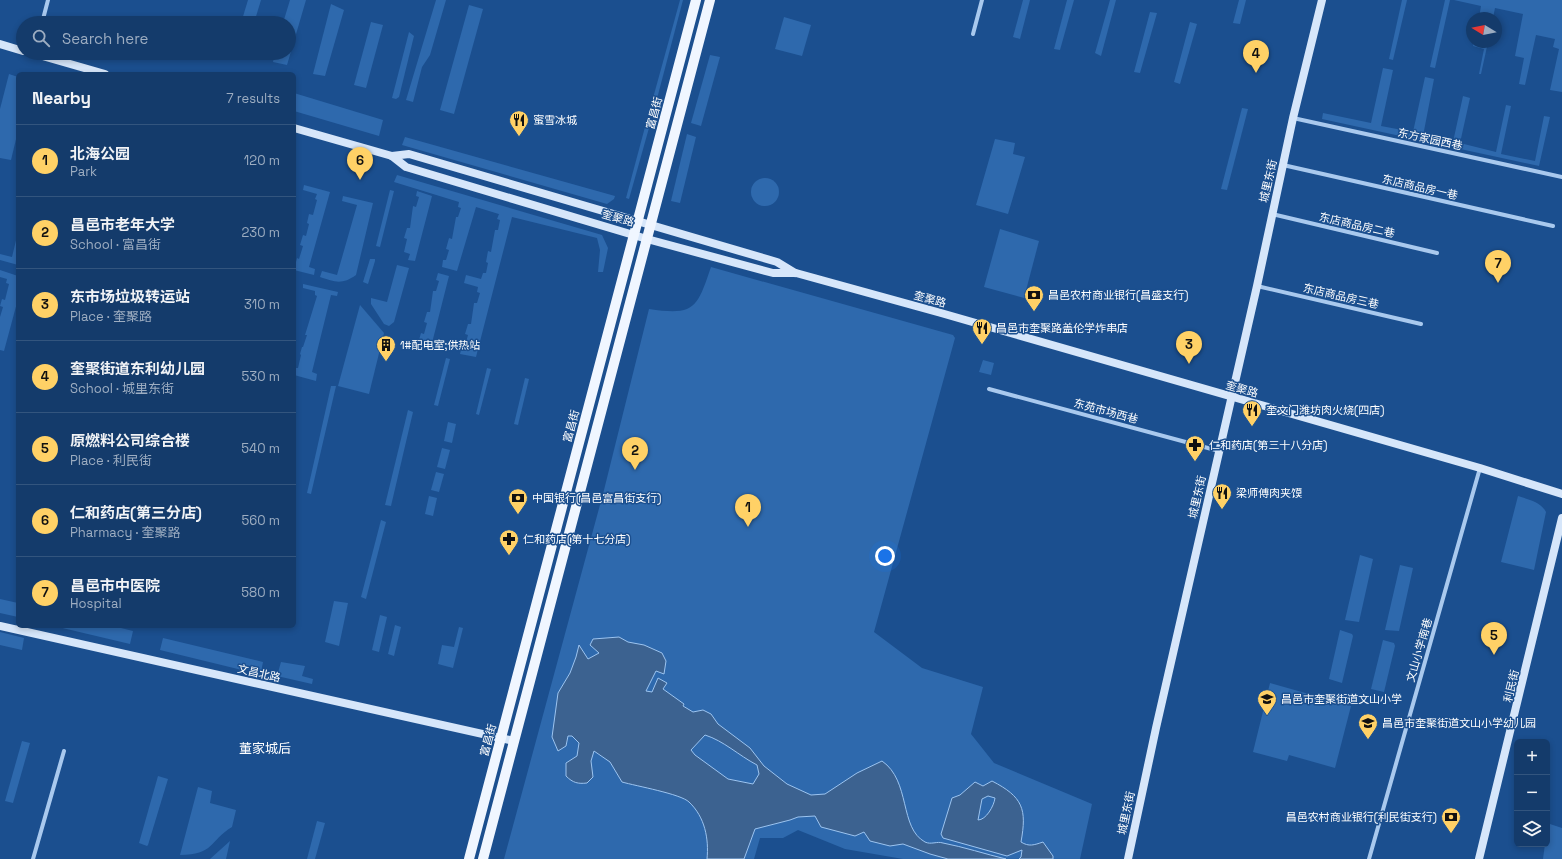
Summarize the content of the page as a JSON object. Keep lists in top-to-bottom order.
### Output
{
  "streets": {
    "main road": ["富昌街"],
    "street": [
      "东方家园西巷",
      "城里东街",
      "东店商品房一巷",
      "奎聚路",
      "东店商品房二巷",
      "东店商品房三巷",
      "东苑市场西巷",
      "文山小学南巷",
      "文昌北路",
      "利民街"
    ]
  },
  "crossings": [
    ["富昌街", "奎聚路"],
    ["富昌街", "文昌北路"],
    ["东方家园西巷", "城里东街"],
    ["城里东街", "东店商品房一巷"],
    ["城里东街", "奎聚路"],
    ["城里东街", "东店商品房二巷"],
    ["城里东街", "东店商品房三巷"],
    ["城里东街", "东苑市场西巷"],
    ["奎聚路", "文山小学南巷"]
  ],
  "districts": ["董家城后"],
  "places": {
    "restaurant": [
      "蜜雪冰城",
      "昌邑市奎聚路盖伦学炸串店",
      "奎文门潍坊肉火烧(四店)",
      "梁师傅肉夹馍"
    ],
    "bank": ["昌邑农村商业银行(昌盛支行)", "中国银行(昌邑富昌街支行)", "昌邑农村商业银行(利民街支行)"],
    "building": ["1#配电室;供热站"],
    "pharmacy": ["仁和药店(第三十八分店)", "仁和药店(第十七分店)"],
    "school or university": ["昌邑市奎聚街道文山小学", "昌邑市奎聚街道文山小学幼儿园"]
  },
  "north": "left",
  "page": {
    "search": "Search here",
    "pins": [
      "4",
      "6",
      "7",
      "3",
      "2",
      "1",
      "5"
    ],
    "heading": ["Nearby", "7 results"],
    "list": [
      {
        "mark": "1",
        "name": "北海公园",
        "note": "Park",
        "value": "120 m"
      },
      {
        "mark": "2",
        "name": "昌邑市老年大学",
        "note": "School · 富昌街",
        "value": "230 m"
      },
      {
        "mark": "3",
        "name": "东市场垃圾转运站",
        "note": "Place · 奎聚路",
        "value": "310 m"
      },
      {
        "mark": "4",
        "name": "奎聚街道东利幼儿园",
        "note": "School · 城里东街",
        "value": "530 m"
      },
      {
        "mark": "5",
        "name": "原燃料公司综合楼",
        "note": "Place · 利民街",
        "value": "540 m"
      },
      {
        "mark": "6",
        "name": "仁和药店(第三分店)",
        "note": "Pharmacy · 奎聚路",
        "value": "560 m"
      },
      {
        "mark": "7",
        "name": "昌邑市中医院",
        "note": "Hospital",
        "value": "580 m"
      }
    ],
    "map_buttons": ["+", "−"]
  }
}
